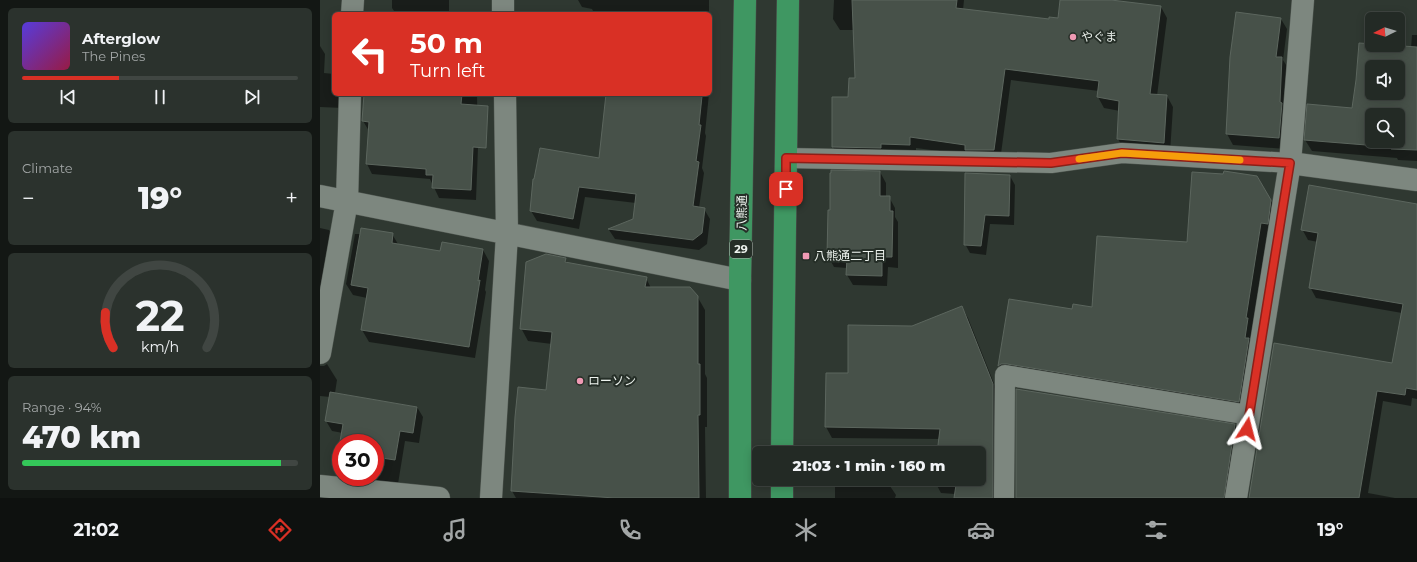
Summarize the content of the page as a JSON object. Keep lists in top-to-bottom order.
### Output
{
  "streets": {
    "main road": ["八熊通", "29"]
  },
  "places": {
    "other": ["やぐま", "ローソン"],
    "transit": ["八熊通二丁目"]
  },
  "north": "left",
  "page": {
    "turn": ["50 m", "Turn left"],
    "song": ["Afterglow", "The Pines"],
    "tile": [
      "Climate",
      ["Range · 94%", "470 km"]
    ],
    "heat": ["−", "19°", "+"],
    "limit": "30",
    "trip": "21:03 · 1 min · 160 m",
    "tabs": ["21:02", "19°"],
    "gauge": ["22", "km/h"]
  }
}
